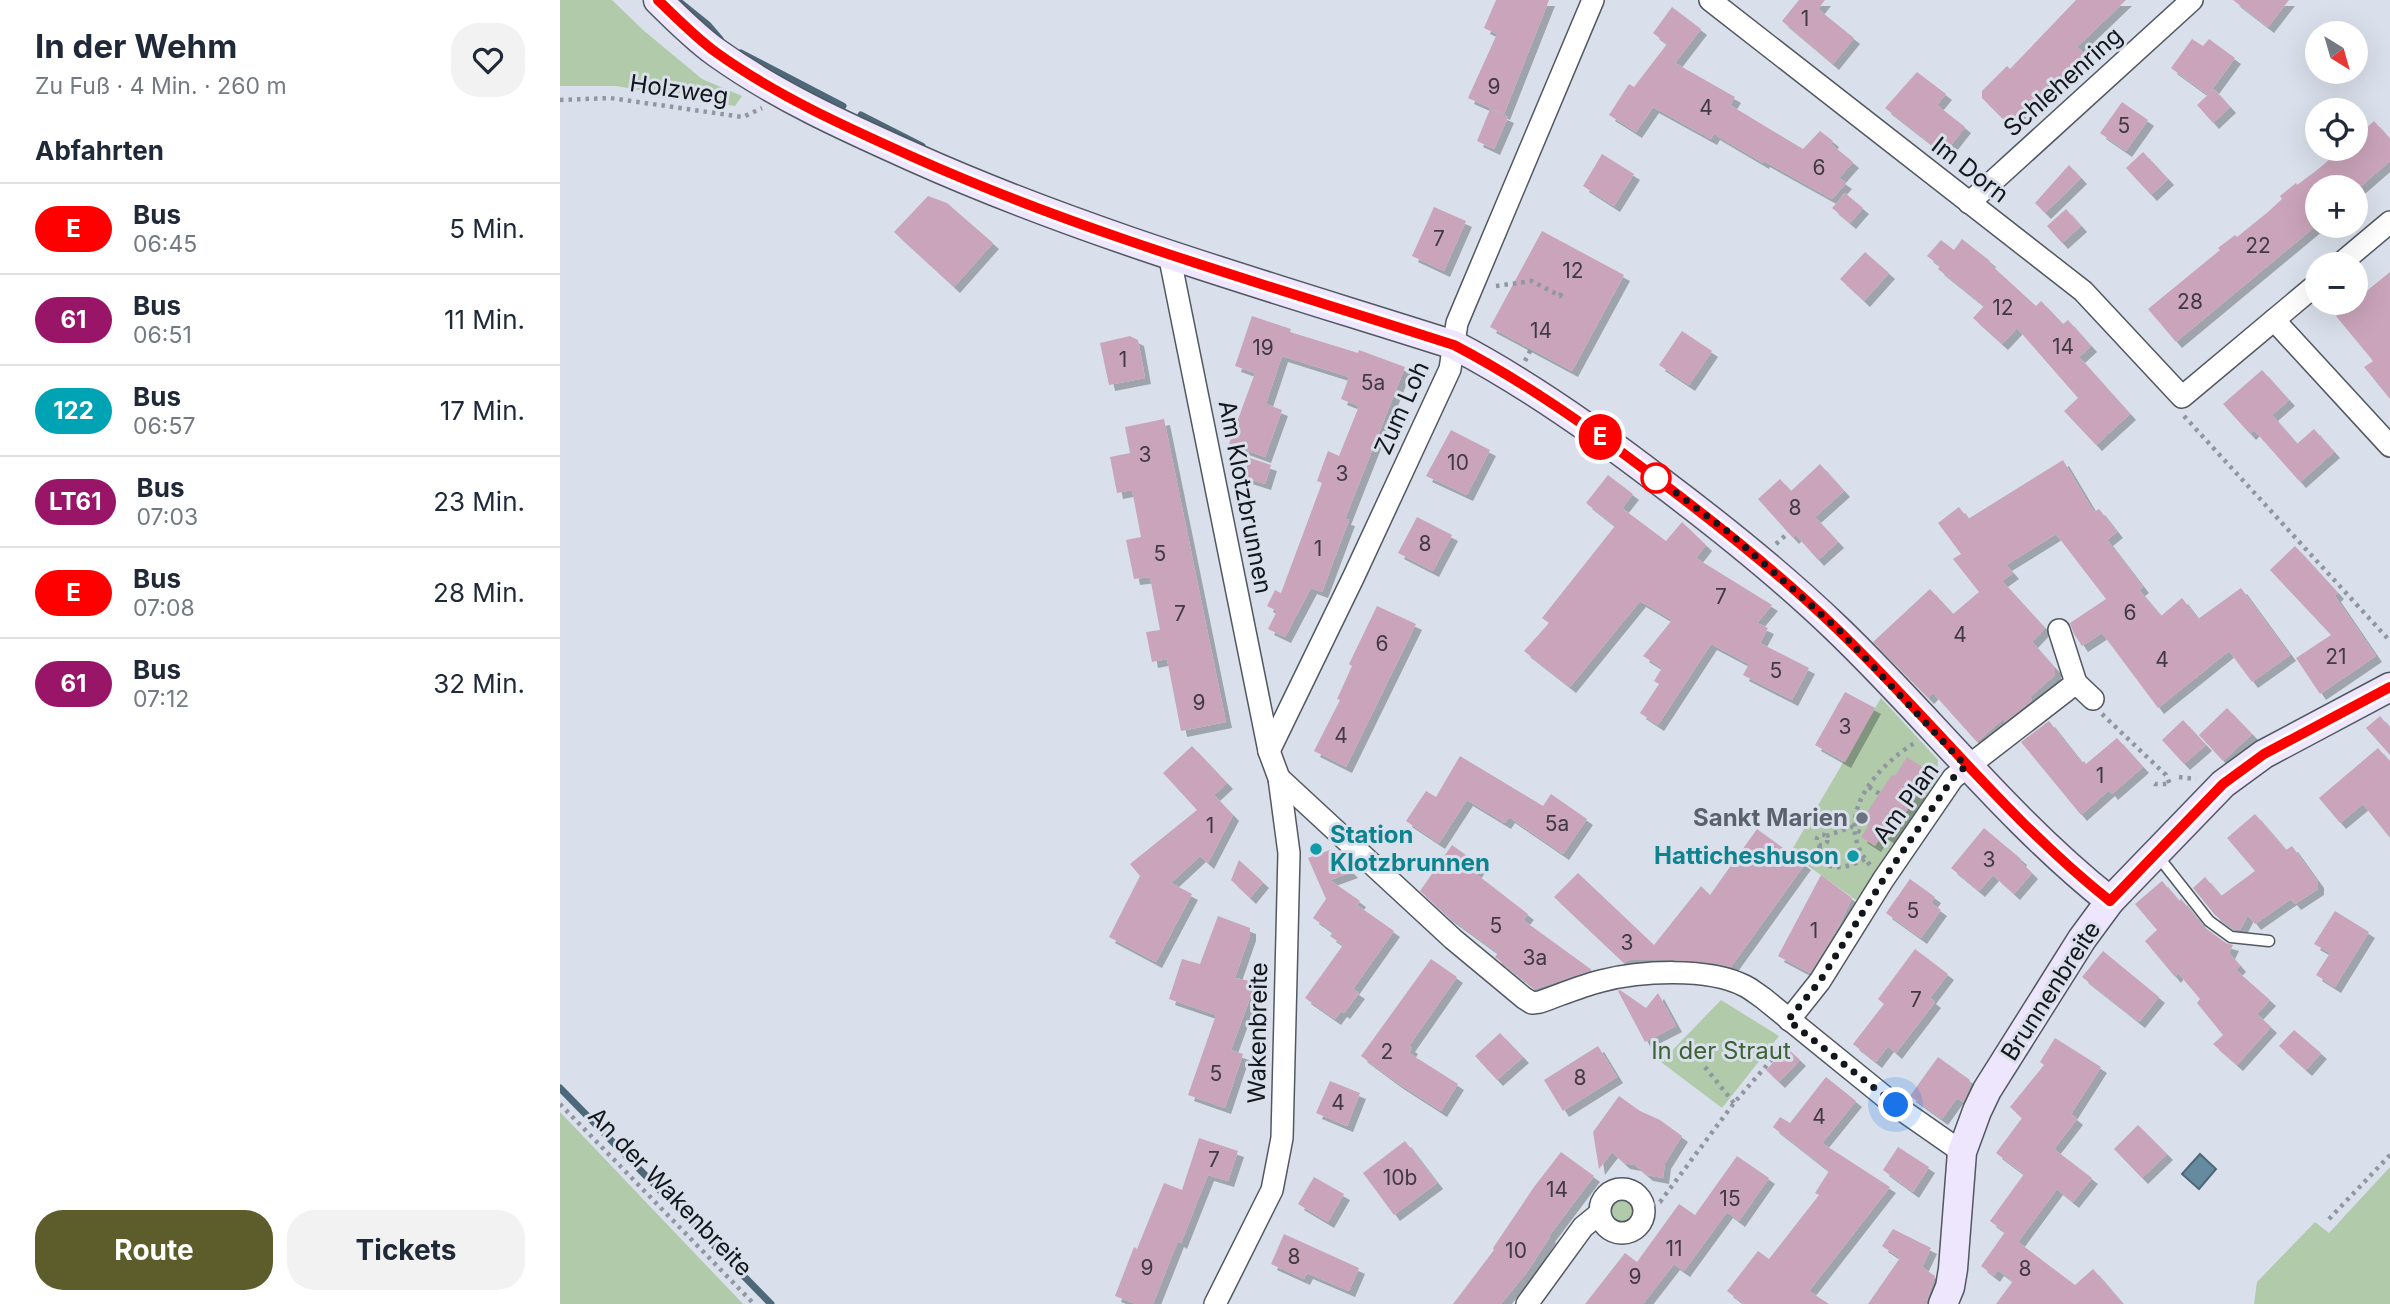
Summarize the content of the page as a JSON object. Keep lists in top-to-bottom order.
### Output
{
  "streets": {
    "street": [
      "Schlehenring",
      "Im Dorn",
      "Zum Loh",
      "Am Klotzbrunnen",
      "Am Plan",
      "Brunnenbreite",
      "Wakenbreite"
    ],
    "path": ["Holzweg", "An der Wakenbreite"]
  },
  "crossings": [
    ["Schlehenring", "Im Dorn"],
    ["Zum Loh", "Am Klotzbrunnen"],
    ["Zum Loh", "Wakenbreite"],
    ["Am Klotzbrunnen", "Wakenbreite"]
  ],
  "parks": ["In der Straut"],
  "places": ["Sankt Marien", "Station Klotzbrunnen", "Hatticheshuson"],
  "lines": ["bus line E"],
  "house_numbers": [
    "1",
    "9",
    "4",
    "5",
    "6",
    "7",
    "22",
    "12",
    "28",
    "12",
    "14",
    "14",
    "19",
    "1",
    "5a",
    "3",
    "10",
    "3",
    "8",
    "8",
    "1",
    "5",
    "7",
    "6",
    "7",
    "4",
    "6",
    "21",
    "4",
    "5",
    "9",
    "3",
    "4",
    "1",
    "5a",
    "1",
    "3",
    "5",
    "5",
    "1",
    "3",
    "3a",
    "7",
    "2",
    "5",
    "8",
    "4",
    "4",
    "7",
    "10b",
    "14",
    "15",
    "11",
    "10",
    "8",
    "9",
    "8",
    "9"
  ],
  "north": "bottom right",
  "page": {
    "heading": [
      ["In der Wehm", "Zu Fuß · 4 Min. · 260 m"],
      "Abfahrten"
    ],
    "on_map": "E",
    "map_buttons": ["+", "−"],
    "list": [
      {
        "mark": "E",
        "name": "Bus",
        "note": "06:45",
        "value": "5 Min."
      },
      {
        "mark": "61",
        "name": "Bus",
        "note": "06:51",
        "value": "11 Min."
      },
      {
        "mark": "122",
        "name": "Bus",
        "note": "06:57",
        "value": "17 Min."
      },
      {
        "mark": "LT61",
        "name": "Bus",
        "note": "07:03",
        "value": "23 Min."
      },
      {
        "mark": "E",
        "name": "Bus",
        "note": "07:08",
        "value": "28 Min."
      },
      {
        "mark": "61",
        "name": "Bus",
        "note": "07:12",
        "value": "32 Min."
      }
    ],
    "buttons": ["Route", "Tickets"]
  }
}
